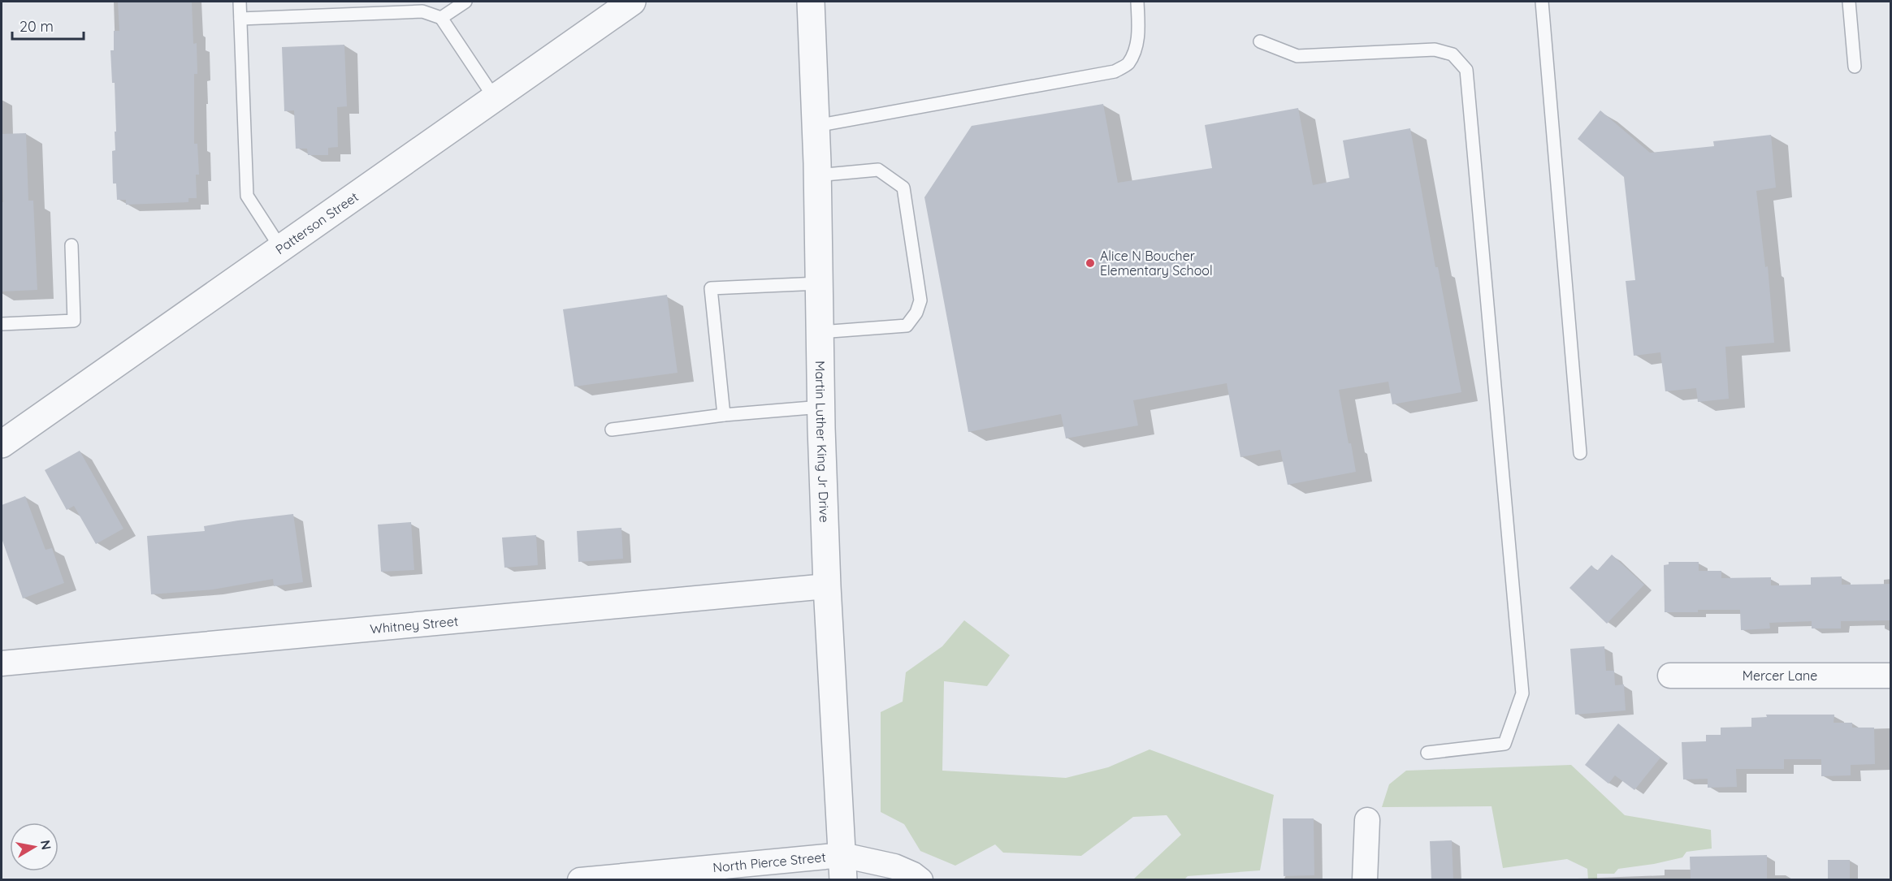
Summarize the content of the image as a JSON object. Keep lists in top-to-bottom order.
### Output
{
  "streets": {
    "street": [
      "Patterson Street",
      "Martin Luther King Jr Drive",
      "Whitney Street",
      "Mercer Lane",
      "North Pierce Street"
    ]
  },
  "crossings": [
    ["Martin Luther King Jr Drive", "Whitney Street"],
    ["Martin Luther King Jr Drive", "North Pierce Street"]
  ],
  "places": ["Alice N Boucher Elementary School"],
  "scale_bar": "20 m",
  "north": "right"
}
